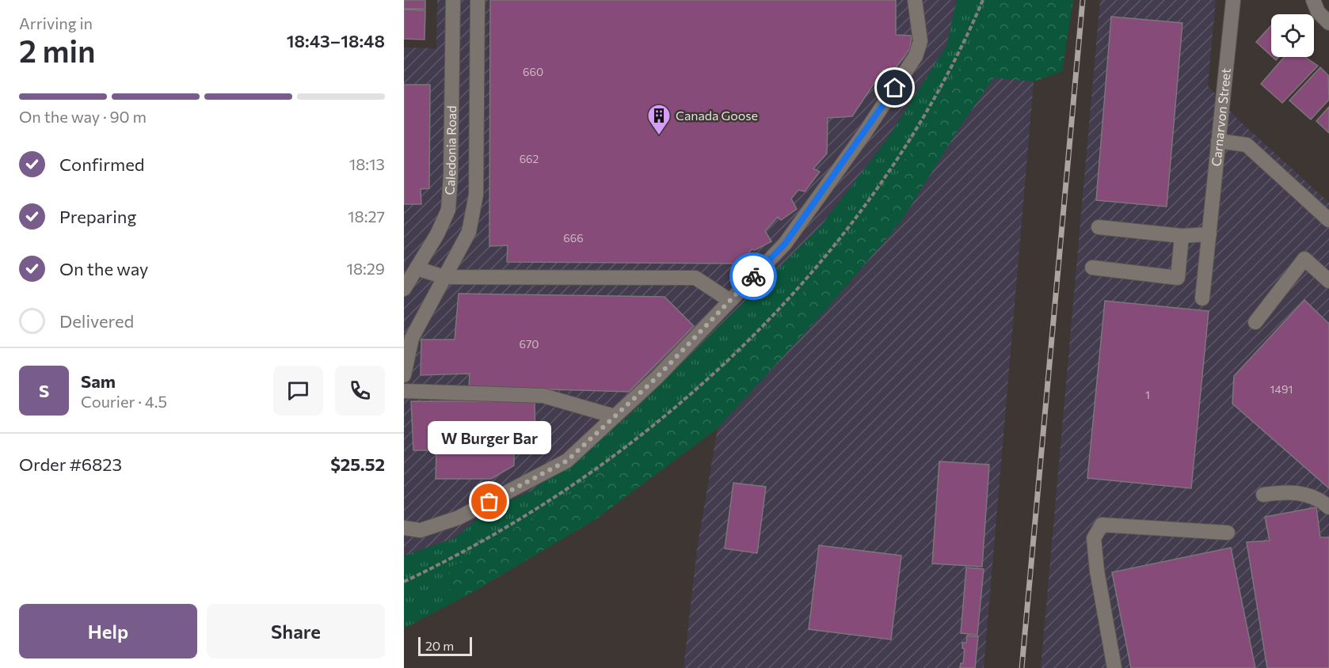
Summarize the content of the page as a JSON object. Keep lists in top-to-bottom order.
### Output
{
  "streets": {
    "street": ["Carnarvon Street", "Caledonia Road"]
  },
  "places": {
    "building": ["Canada Goose"],
    "other": ["W Burger Bar"]
  },
  "house_numbers": [
    "660",
    "662",
    "666",
    "670",
    "1491",
    "1"
  ],
  "scale_bar": "20 m",
  "page": {
    "heading": ["2 min", "Arriving in", "18:43–18:48"],
    "panel": [
      "Sam",
      "Courier · 4.5",
      "Order #6823",
      "$25.52"
    ],
    "bar": "On the way · 90 m",
    "list": [
      ["Confirmed", "18:13"],
      ["Preparing", "18:27"],
      ["On the way", "18:29"],
      "Delivered"
    ],
    "round": "S",
    "bubble": "W Burger Bar",
    "buttons": ["Help", "Share"],
    "scale": "20 m"
  }
}
